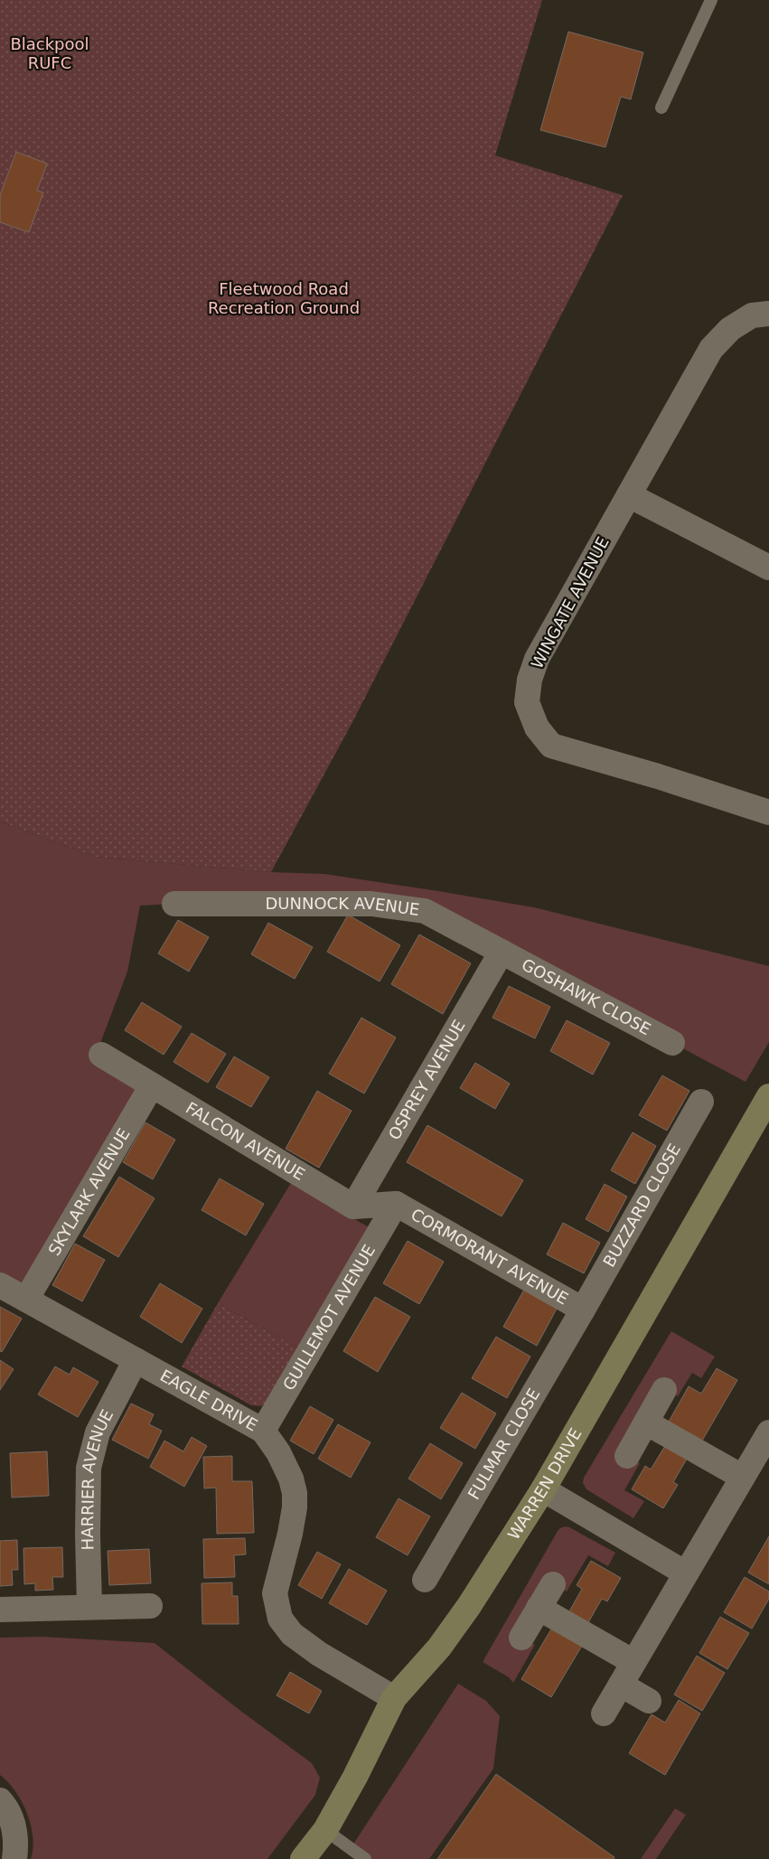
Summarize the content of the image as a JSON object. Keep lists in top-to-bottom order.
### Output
{
  "streets": {
    "main road": ["WARREN DRIVE"],
    "street": [
      "WINGATE AVENUE",
      "DUNNOCK AVENUE",
      "GOSHAWK CLOSE",
      "OSPREY AVENUE",
      "FALCON AVENUE",
      "SKYLARK AVENUE",
      "BUZZARD CLOSE",
      "CORMORANT AVENUE",
      "GUILLEMOT AVENUE",
      "EAGLE DRIVE",
      "FULMAR CLOSE",
      "HARRIER AVENUE"
    ]
  },
  "crossings": [
    ["DUNNOCK AVENUE", "GOSHAWK CLOSE"],
    ["DUNNOCK AVENUE", "OSPREY AVENUE"],
    ["GOSHAWK CLOSE", "OSPREY AVENUE"],
    ["OSPREY AVENUE", "FALCON AVENUE"],
    ["FALCON AVENUE", "SKYLARK AVENUE"],
    ["SKYLARK AVENUE", "EAGLE DRIVE"],
    ["BUZZARD CLOSE", "CORMORANT AVENUE"],
    ["BUZZARD CLOSE", "FULMAR CLOSE"],
    ["CORMORANT AVENUE", "GUILLEMOT AVENUE"],
    ["CORMORANT AVENUE", "FULMAR CLOSE"],
    ["GUILLEMOT AVENUE", "EAGLE DRIVE"],
    ["EAGLE DRIVE", "HARRIER AVENUE"],
    ["EAGLE DRIVE", "WARREN DRIVE"]
  ],
  "parks": ["Blackpool RUFC", "Fleetwood Road Recreation Ground"]
}
